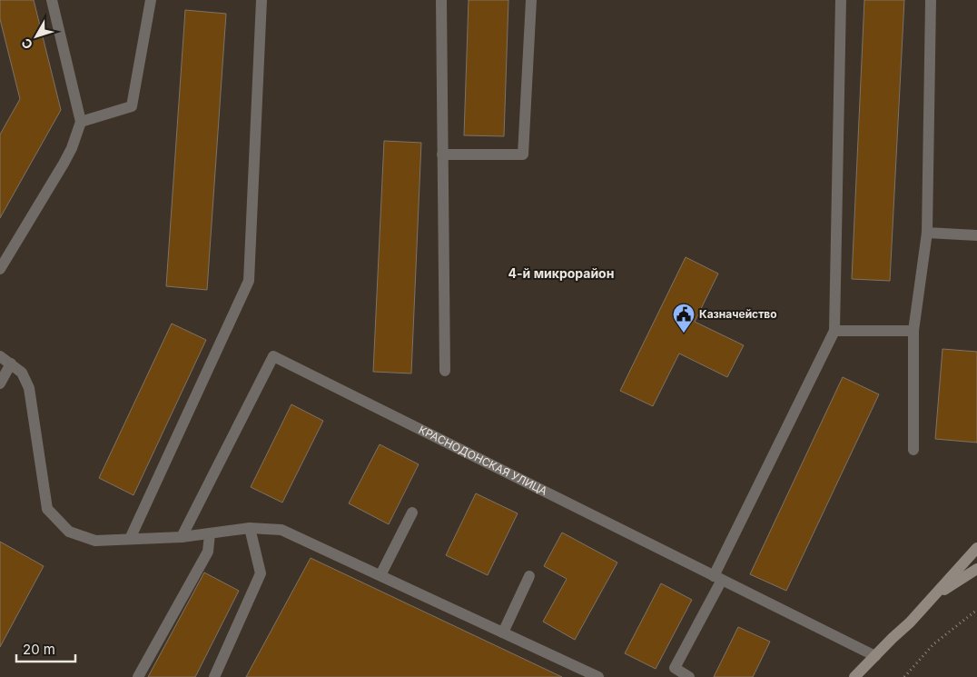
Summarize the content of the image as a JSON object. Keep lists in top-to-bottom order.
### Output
{
  "streets": {
    "street": ["КРАСНОДОНСКАЯ УЛИЦА"]
  },
  "districts": ["4-й микрорайон"],
  "places": {
    "public building": ["Казначейство"]
  },
  "scale_bar": "20 m",
  "north": "bottom left"
}
